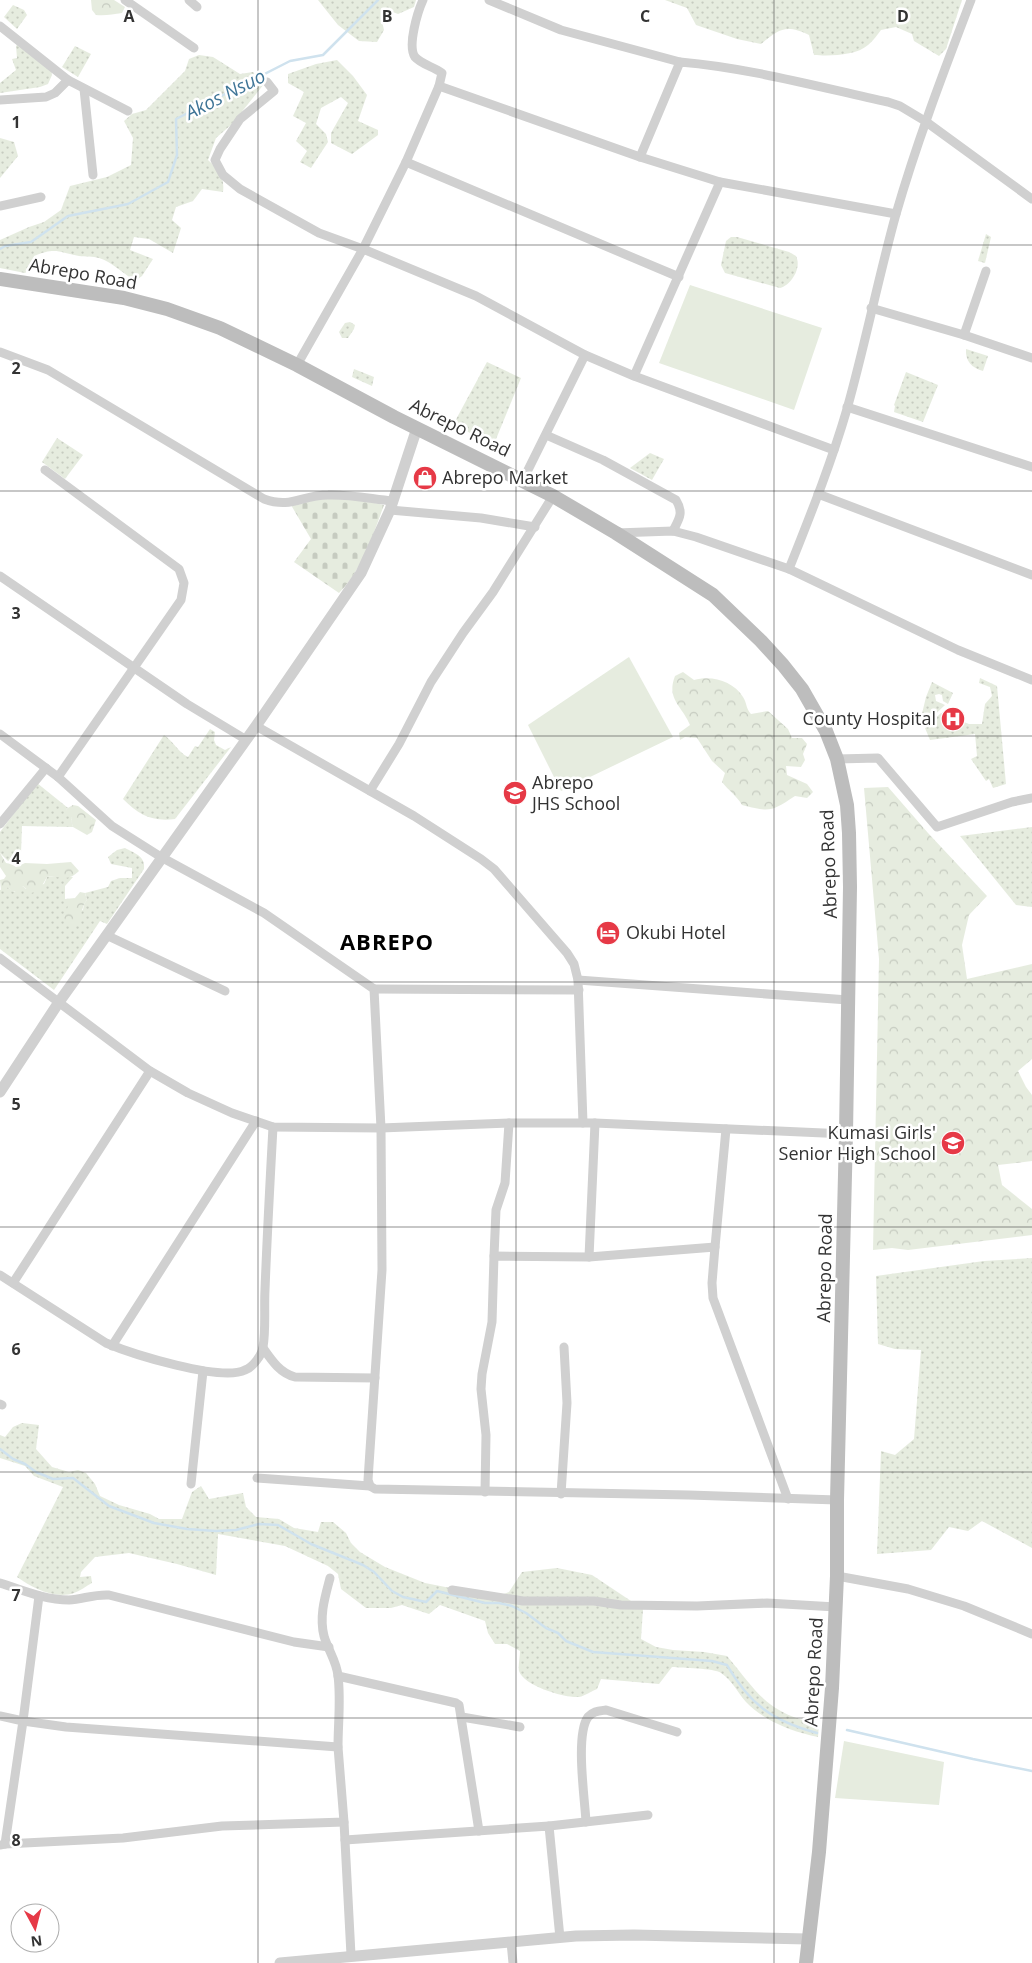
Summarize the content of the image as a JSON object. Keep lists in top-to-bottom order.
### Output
{
  "streets": {
    "main road": ["Abrepo Road"]
  },
  "districts": ["ABREPO"],
  "water": ["Akos Nsuo"],
  "places": {
    "shop": ["Abrepo Market"],
    "hospital": ["County Hospital"],
    "school or university": ["Abrepo JHS School", "Kumasi Girls' Senior High School"],
    "hotel": ["Okubi Hotel"]
  },
  "north": "bottom",
  "grid": {
    "columns": [
      "A",
      "B",
      "C",
      "D"
    ],
    "rows": [
      "1",
      "2",
      "3",
      "4",
      "5",
      "6",
      "7",
      "8"
    ]
  }
}
